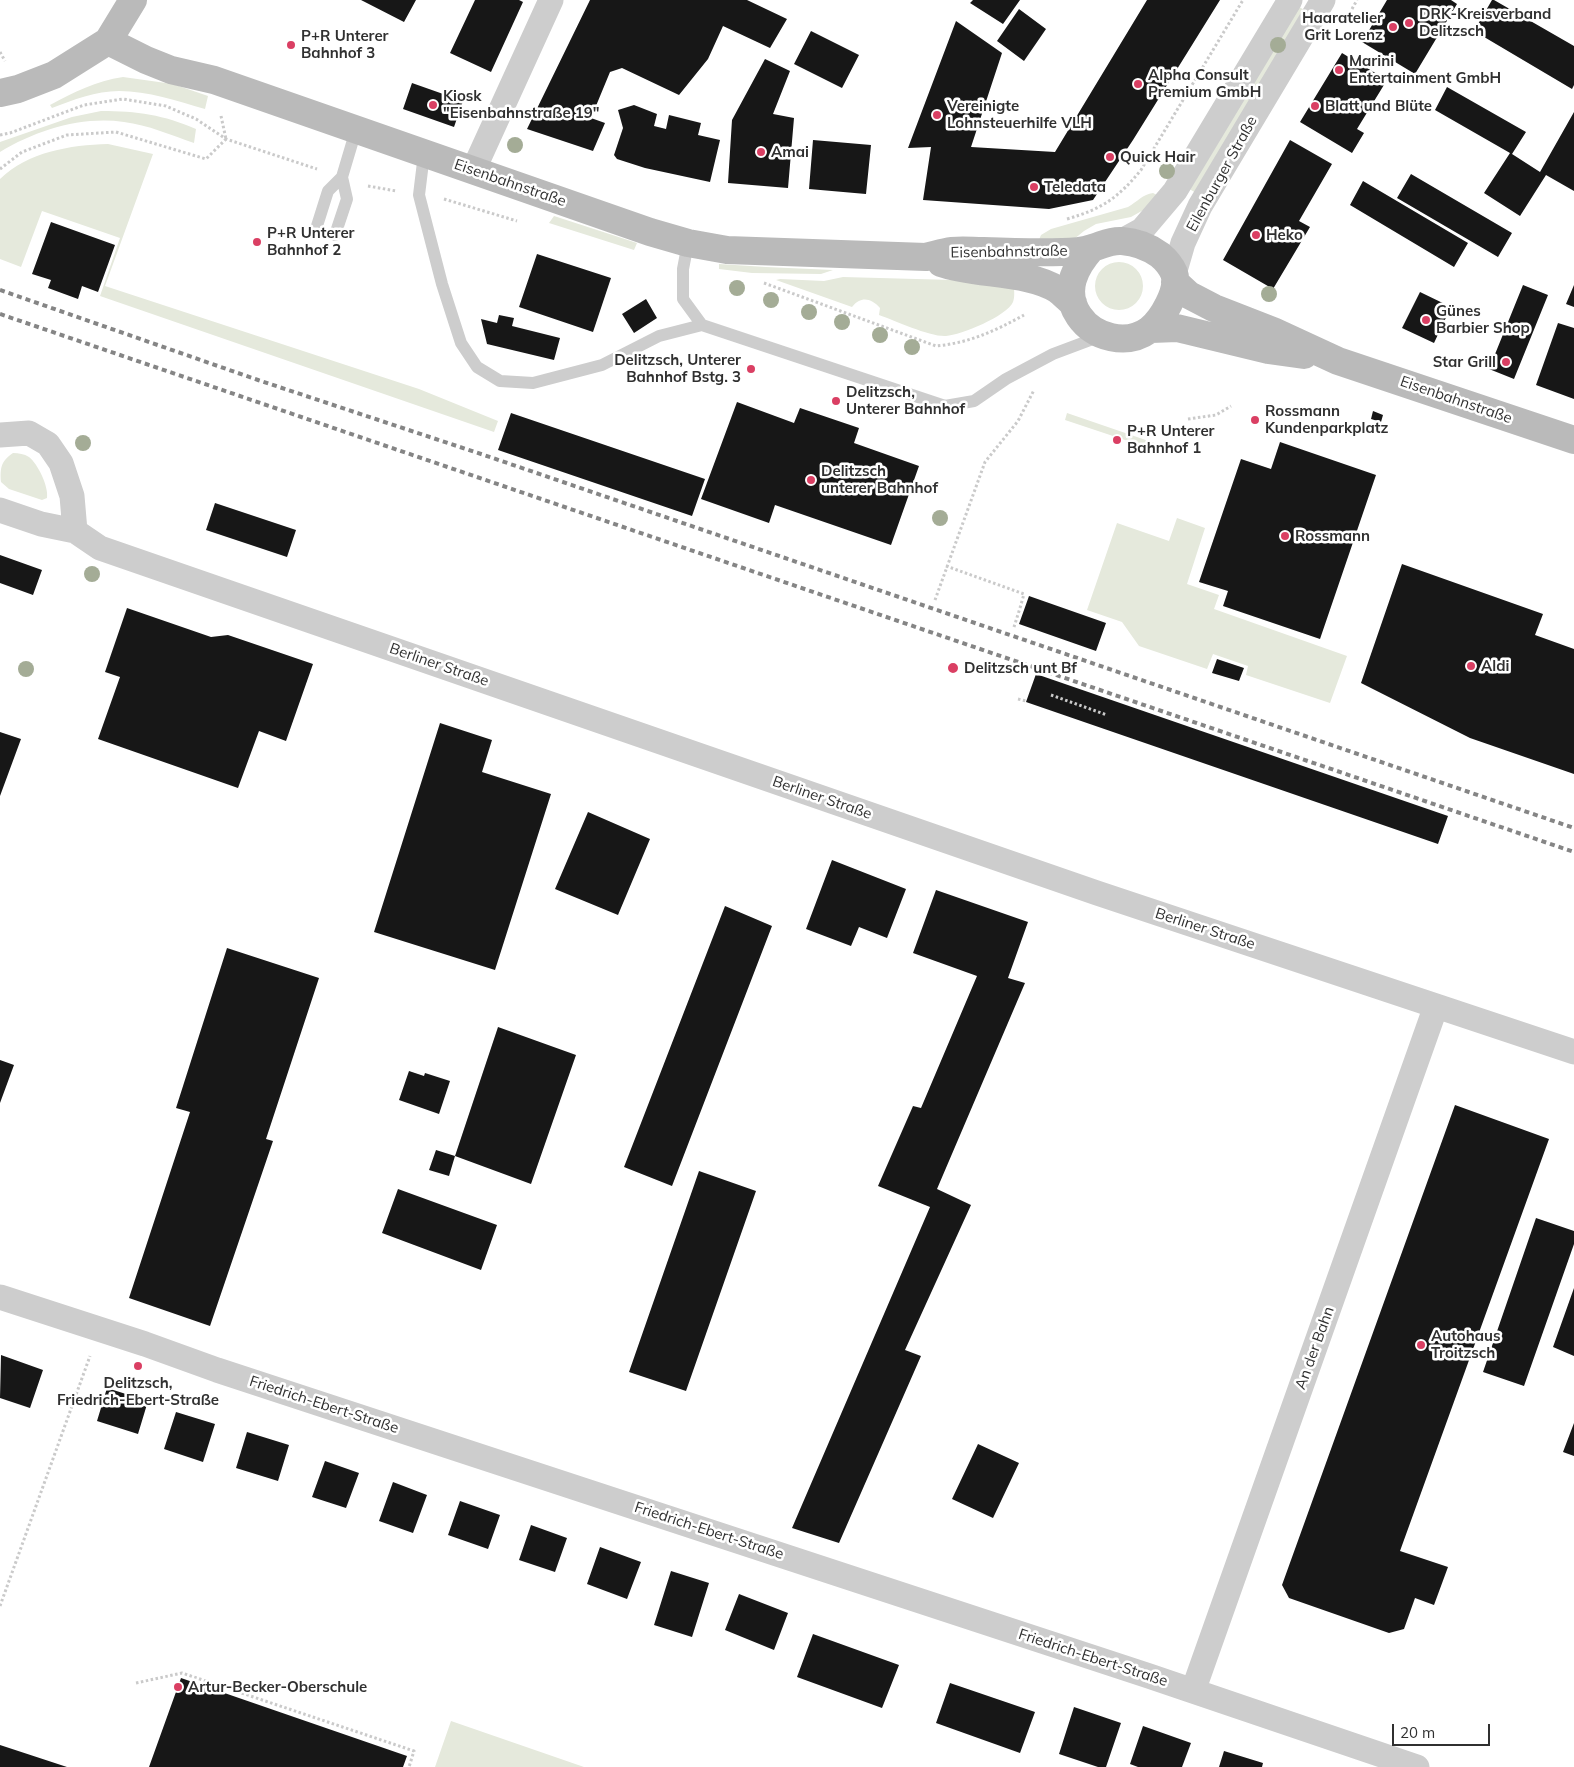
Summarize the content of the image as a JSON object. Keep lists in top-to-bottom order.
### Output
{
  "streets": {
    "street": [
      "Eilenburger Straße",
      "Eisenbahnstraße",
      "Berliner Straße",
      "An der Bahn",
      "Friedrich-Ebert-Straße"
    ]
  },
  "crossings": [
    ["Eilenburger Straße", "Eisenbahnstraße"],
    ["Berliner Straße", "An der Bahn"],
    ["An der Bahn", "Friedrich-Ebert-Straße"]
  ],
  "places": [
    "DRK-Kreisverband Delitzsch",
    "Haaratelier Grit Lorenz",
    "P+R Unterer Bahnhof 3",
    "Marini Entertainment GmbH",
    "Alpha Consult Premium GmbH",
    "Kiosk \"Eisenbahnstraße 19\"",
    "Blatt und Blüte",
    "Vereinigte Lohnsteuerhilfe VLH",
    "Amai",
    "Quick Hair",
    "Teledata",
    "Heko",
    "P+R Unterer Bahnhof 2",
    "Günes Barbier Shop",
    "Star Grill",
    "Delitzsch, Unterer Bahnhof Bstg. 3",
    "Delitzsch, Unterer Bahnhof",
    "Rossmann Kundenparkplatz",
    "P+R Unterer Bahnhof 1",
    "Delitzsch unterer Bahnhof",
    "Rossmann",
    "Aldi",
    "Delitzsch unt Bf",
    "Autohaus Troitzsch",
    "Delitzsch, Friedrich-Ebert-Straße",
    "Artur-Becker-Oberschule"
  ],
  "scale_bar": "20 m"
}
